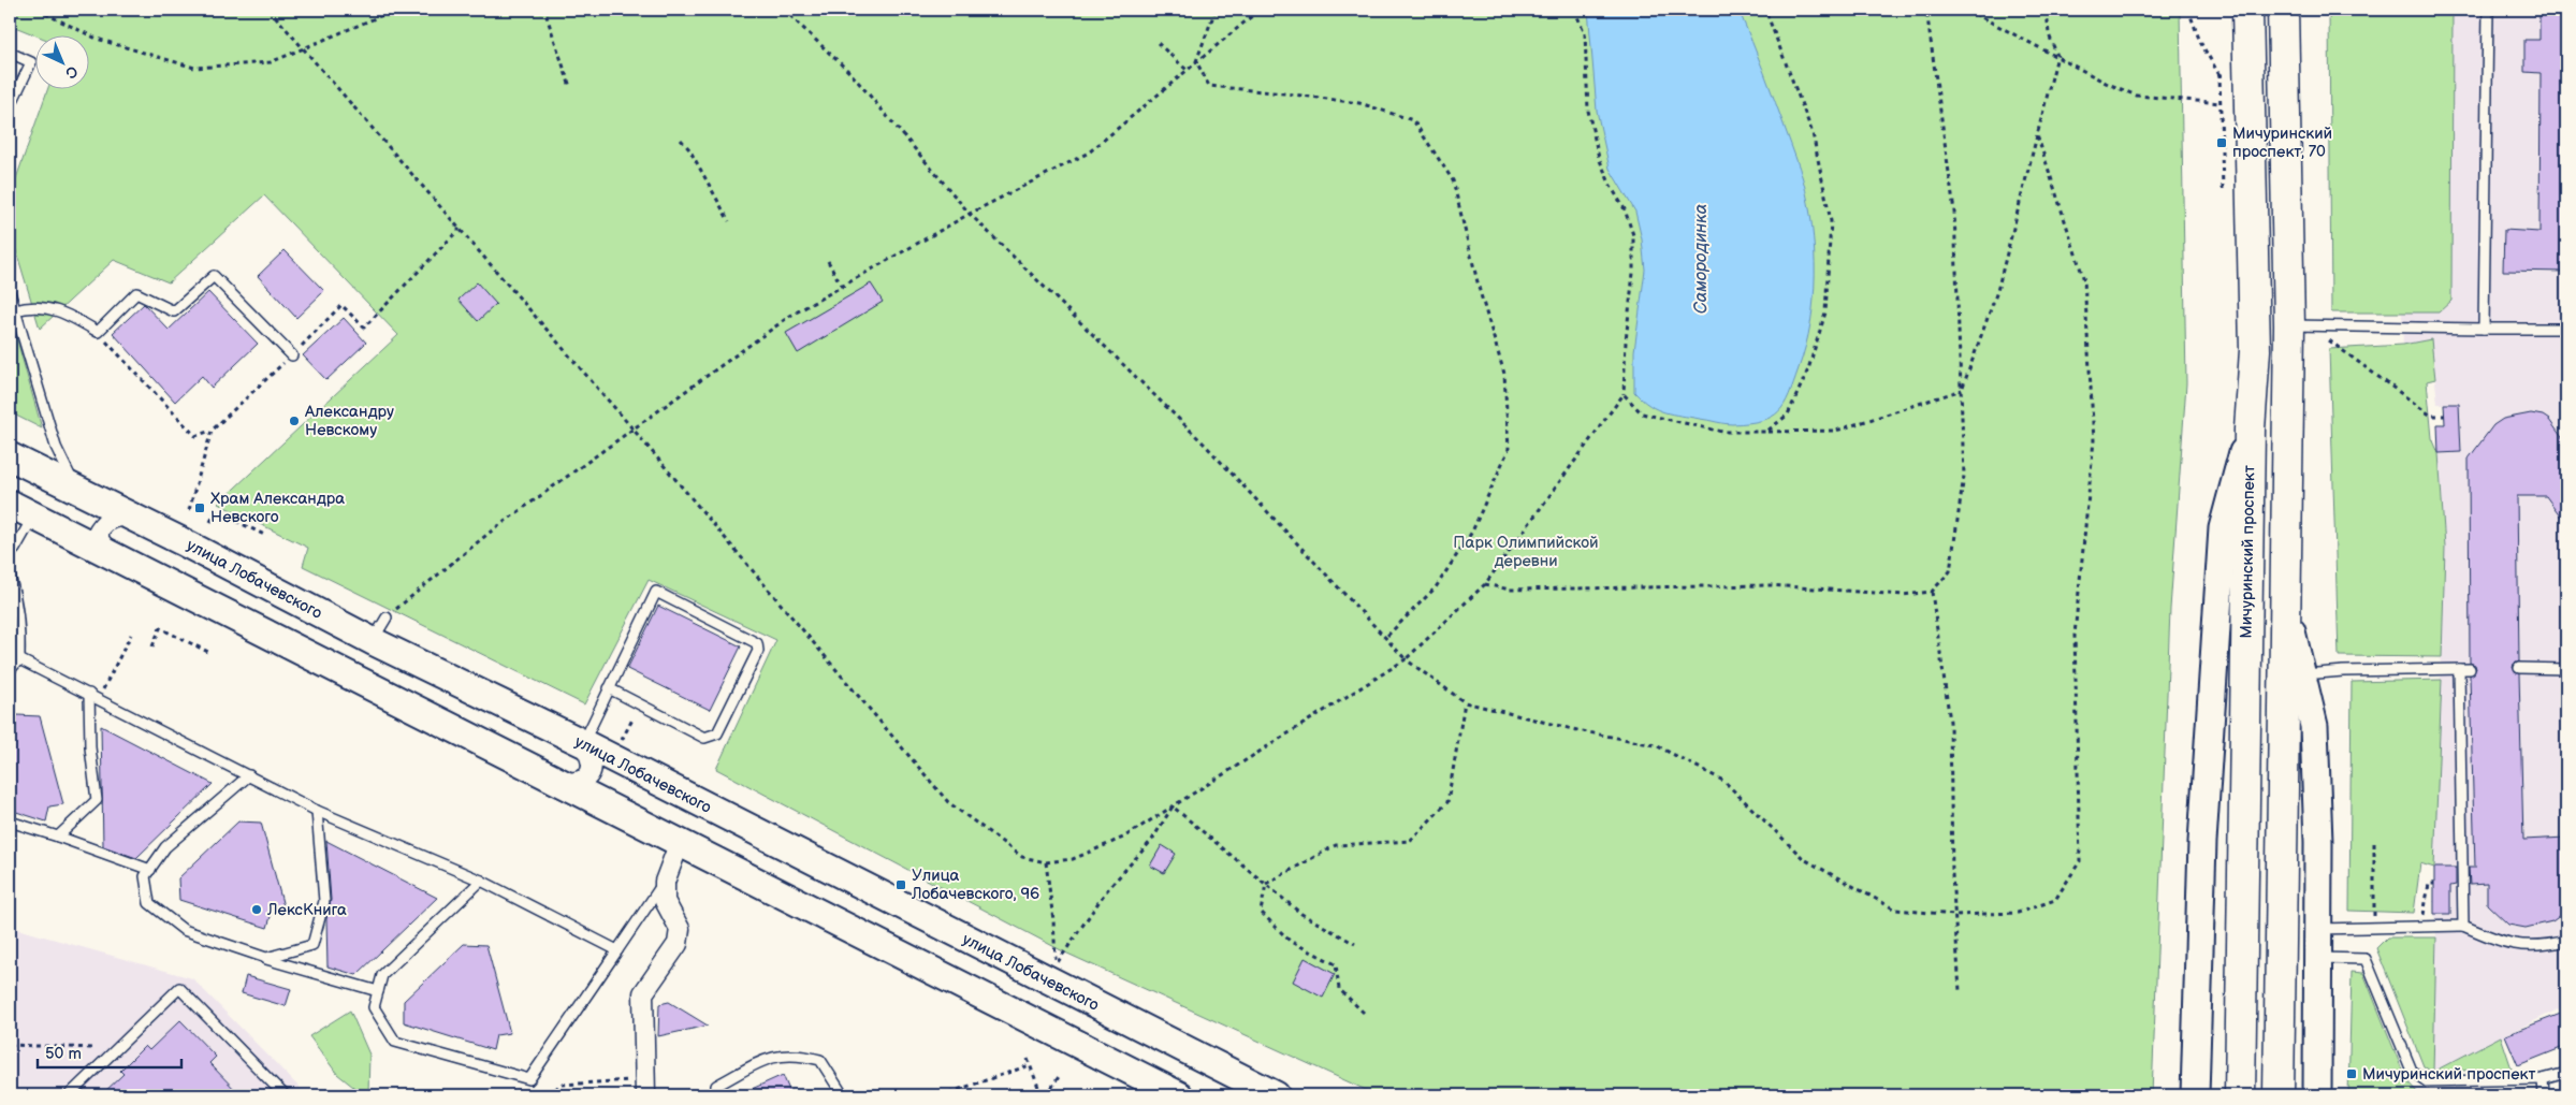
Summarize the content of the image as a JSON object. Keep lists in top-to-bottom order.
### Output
{
  "streets": {
    "main road": ["Мичуринский проспект", "улица Лобачевского"]
  },
  "water": ["Самородинка"],
  "parks": ["Парк Олимпийской деревни"],
  "places": {
    "transit": [
      "Мичуринский проспект, 70",
      "Храм Александра Невского",
      "Улица Лобачевского, 96",
      "Мичуринский проспект"
    ],
    "other": ["Александру Невскому", "ЛексКнига"]
  },
  "scale_bar": "50 m",
  "north": "bottom right"
}
